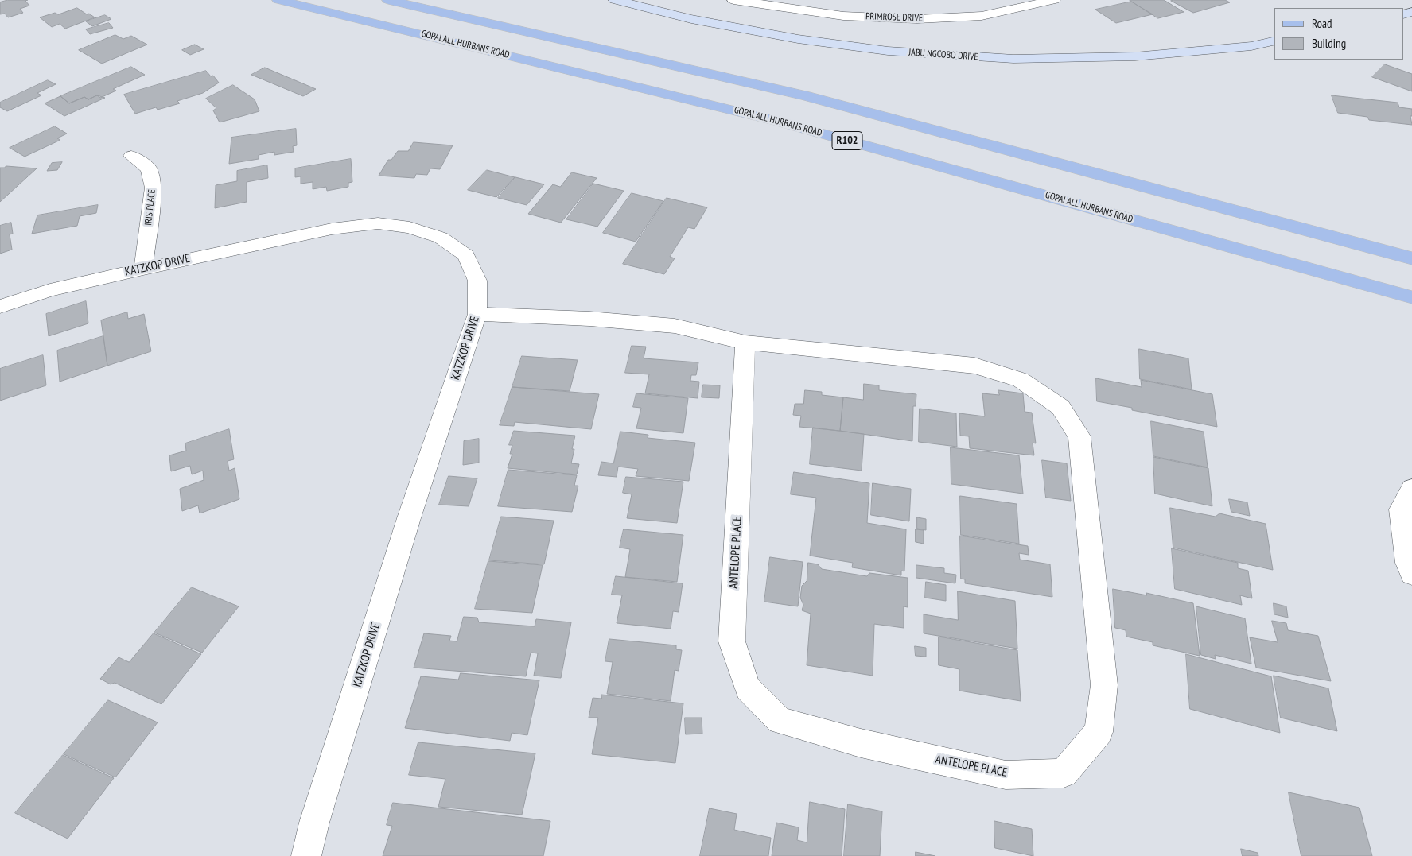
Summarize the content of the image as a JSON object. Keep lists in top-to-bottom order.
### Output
{
  "streets": {
    "main road": ["GOPALALL HURBANS ROAD", "JABU NGCOBO DRIVE", "R102"],
    "street": [
      "PRIMROSE DRIVE",
      "IRIS PLACE",
      "KATZKOP DRIVE",
      "ANTELOPE PLACE"
    ]
  },
  "crossings": [
    ["IRIS PLACE", "KATZKOP DRIVE"],
    ["KATZKOP DRIVE", "ANTELOPE PLACE"]
  ],
  "legend": ["Road", "Building"]
}
